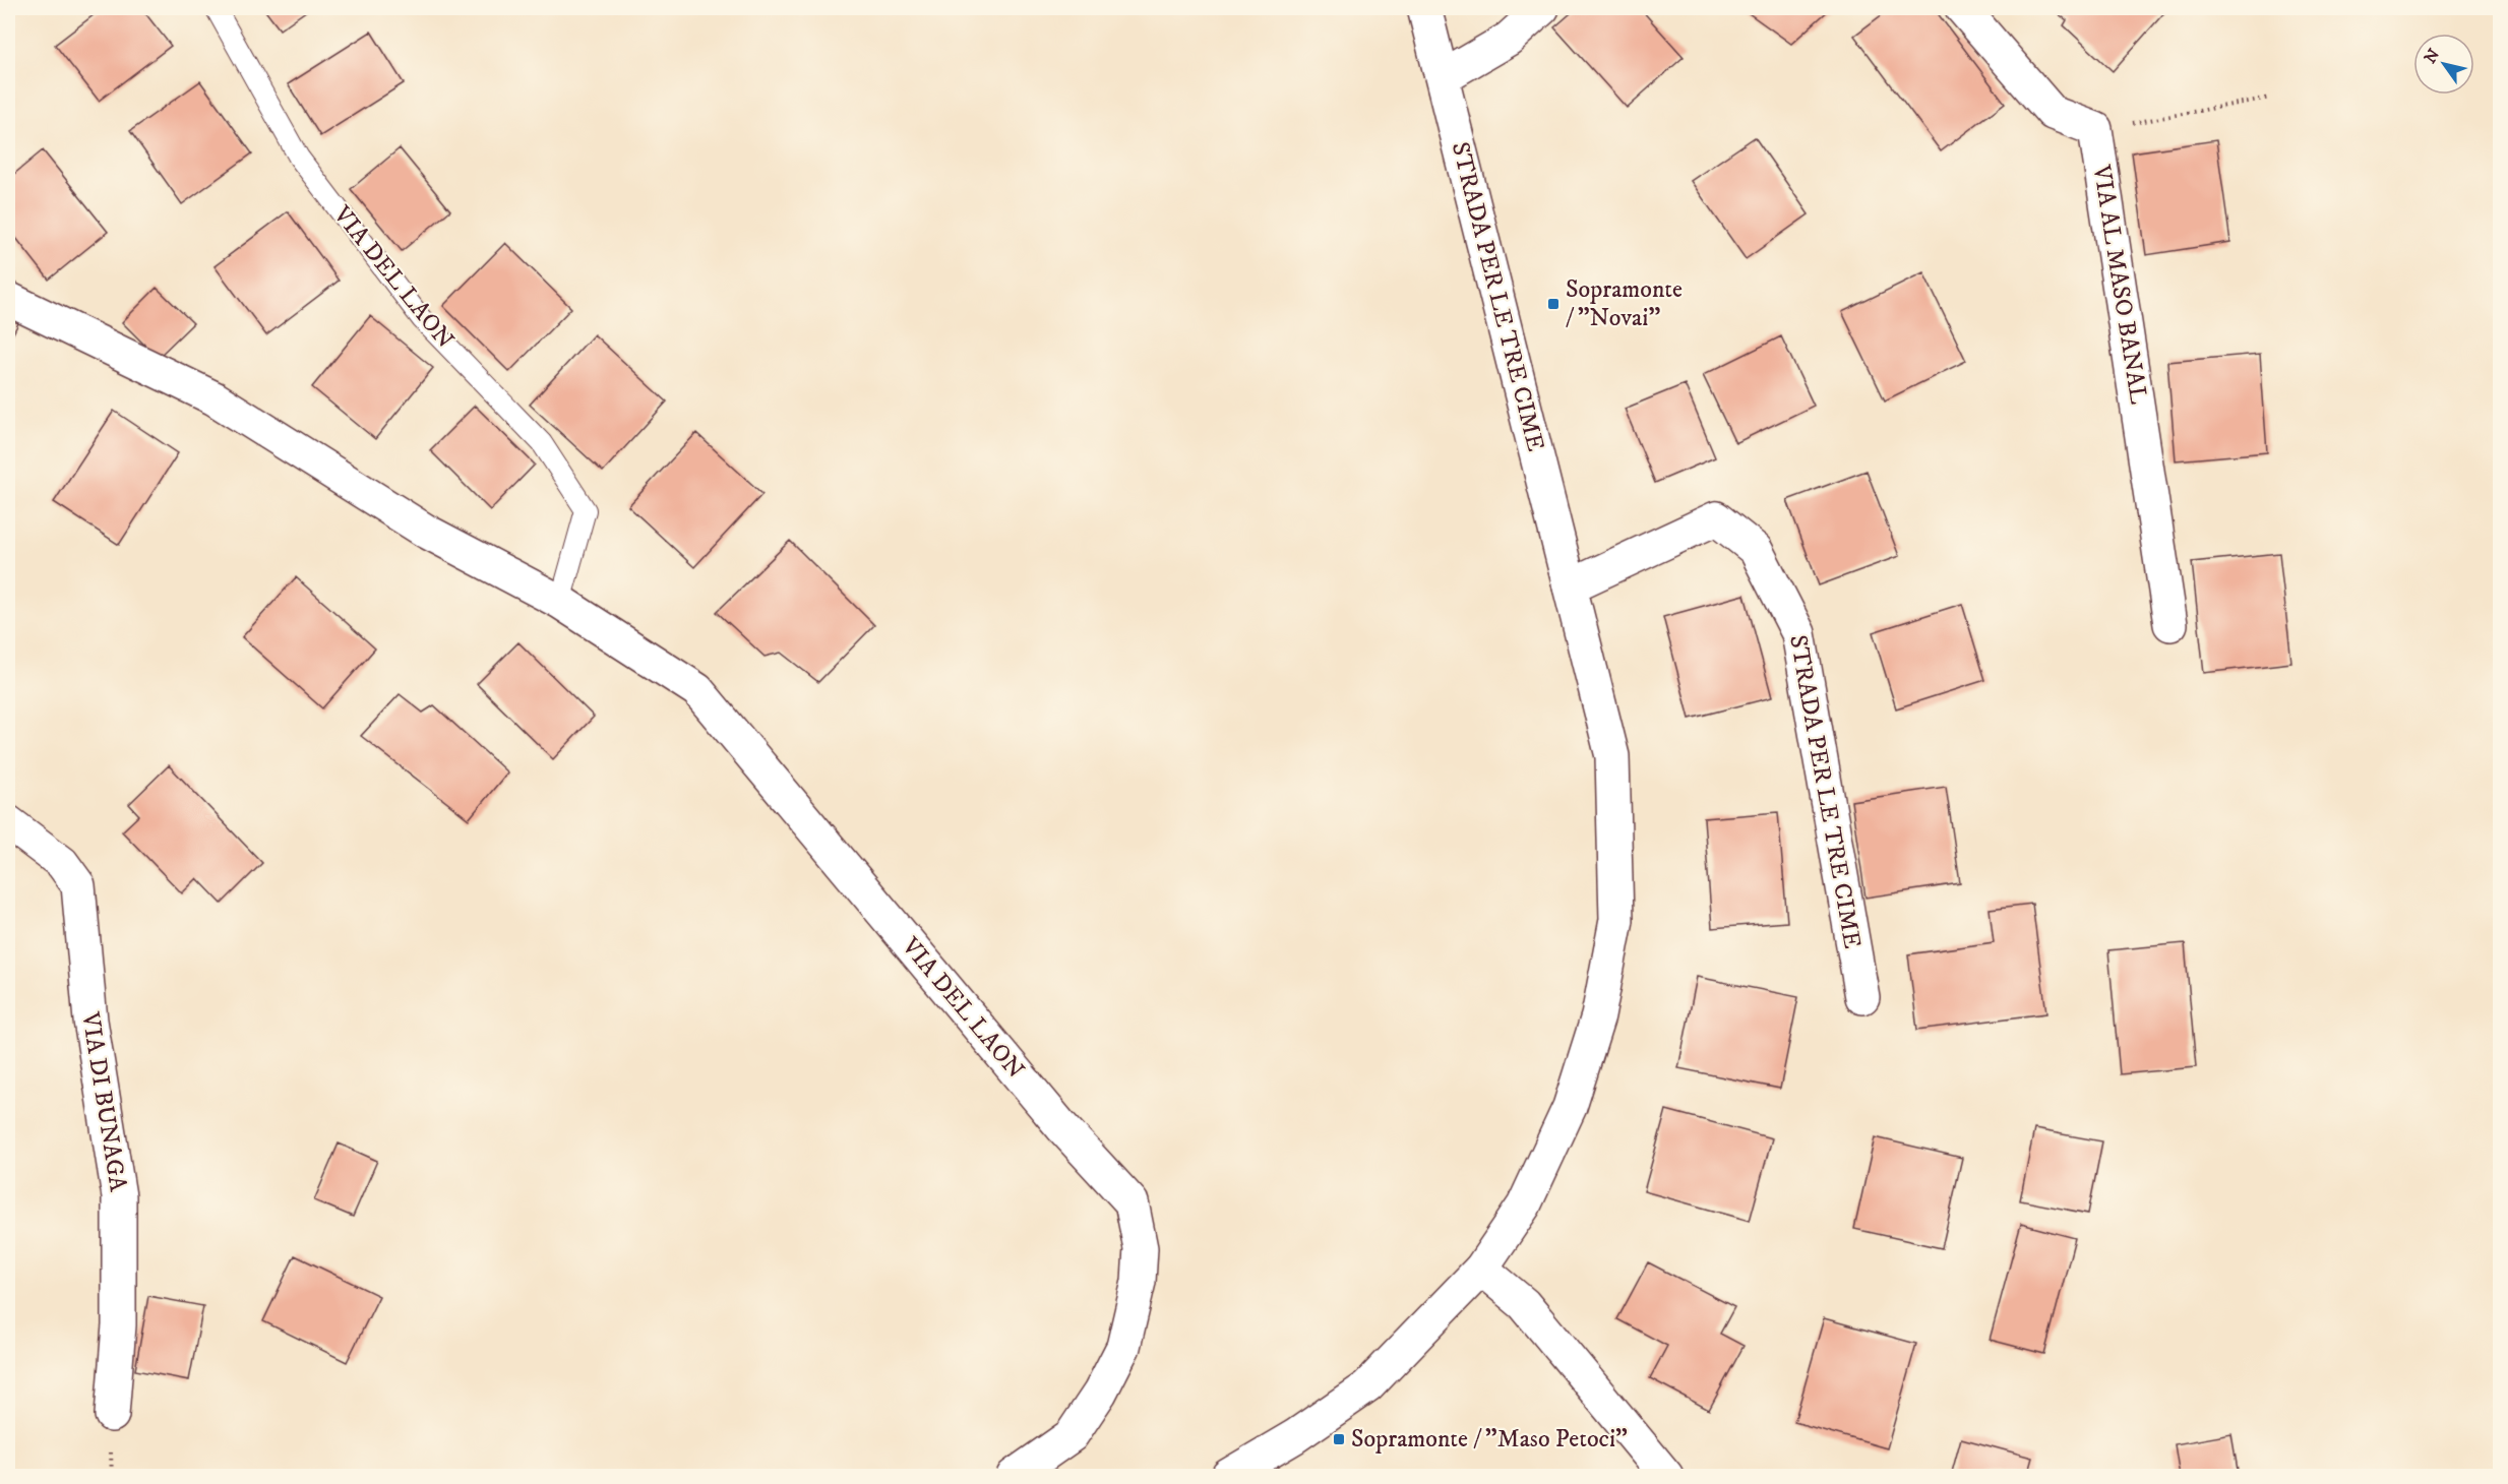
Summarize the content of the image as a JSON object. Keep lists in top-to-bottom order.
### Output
{
  "streets": {
    "street": [
      "VIA DEL LAON",
      "VIA AL MASO BANAL",
      "STRADA PER LE TRE CIME",
      "VIA DI BUNAGA"
    ]
  },
  "places": {
    "transit": ["Sopramonte / \"Novai\"", "Sopramonte / \"Maso Petoci\""]
  },
  "north": "top left"
}
